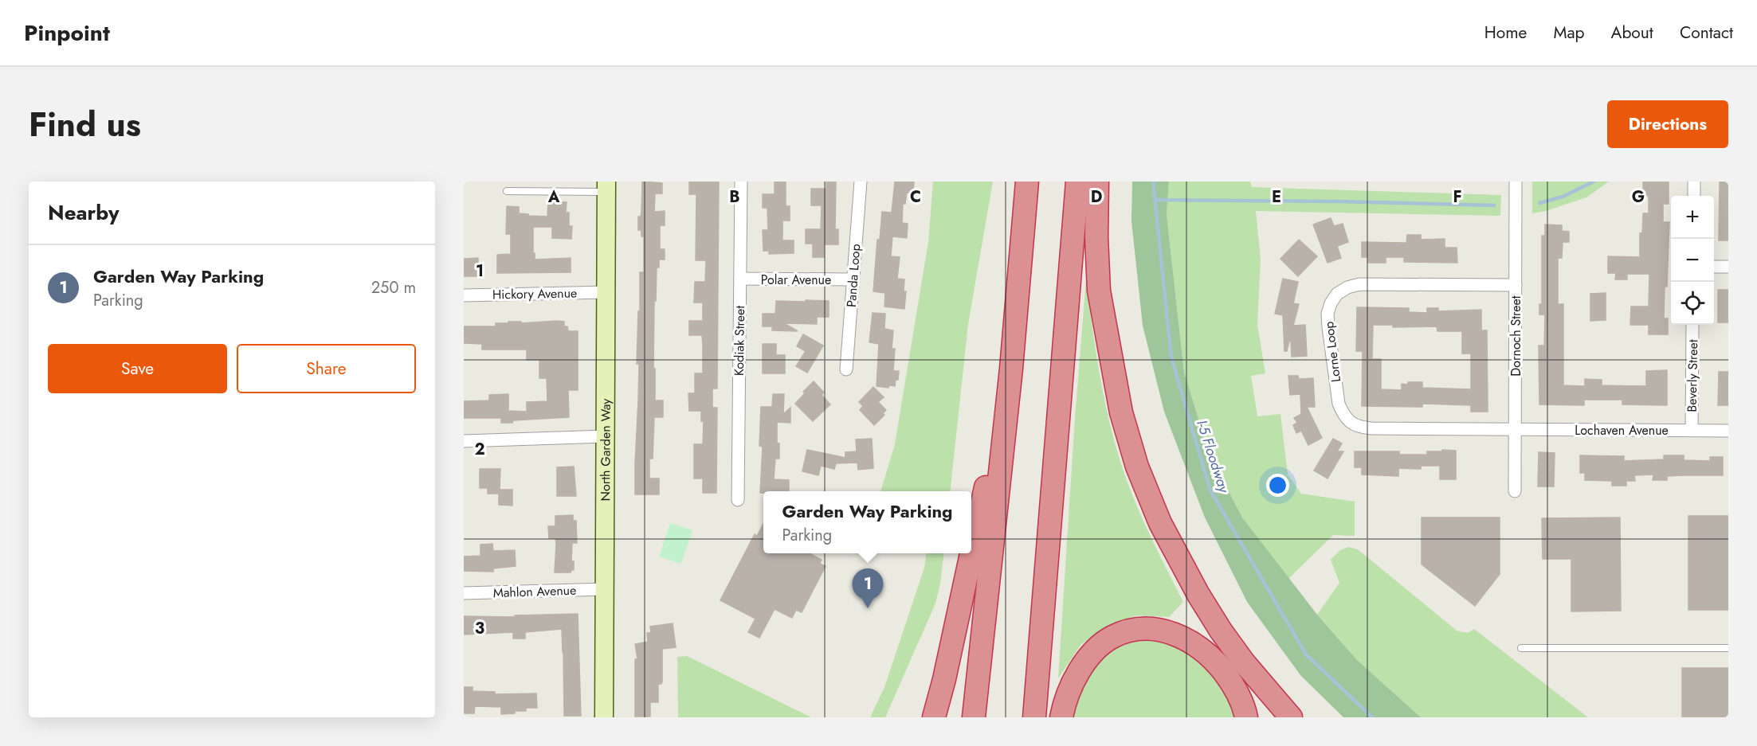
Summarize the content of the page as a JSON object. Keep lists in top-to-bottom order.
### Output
{
  "streets": {
    "street": [
      "Panda Loop",
      "Polar Avenue",
      "Hickory Avenue",
      "Dornoch Street",
      "Kodiak Street",
      "Lorne Loop",
      "Beverly Street",
      "Lochaven Avenue",
      "North Garden Way",
      "Mahlon Avenue"
    ]
  },
  "crossings": [
    ["Panda Loop", "Polar Avenue"],
    ["Polar Avenue", "Kodiak Street"],
    ["Hickory Avenue", "North Garden Way"],
    ["Dornoch Street", "Lorne Loop"],
    ["Dornoch Street", "Lochaven Avenue"],
    ["Lorne Loop", "Lochaven Avenue"],
    ["Beverly Street", "Lochaven Avenue"],
    ["North Garden Way", "Mahlon Avenue"]
  ],
  "water": ["I-5 Floodway"],
  "page": {
    "header": "Pinpoint",
    "nav": [
      "Home",
      "Map",
      "About",
      "Contact"
    ],
    "title": "Find us",
    "buttons": [
      "Directions",
      ["Save", "Share"]
    ],
    "heading": "Nearby",
    "map_buttons": ["+", "−"],
    "list": [
      {
        "mark": "1",
        "name": "Garden Way Parking",
        "note": "Parking",
        "value": "250 m"
      }
    ],
    "popup": ["Garden Way Parking", "Parking"],
    "pins": "1"
  },
  "grid": {
    "columns": [
      "A",
      "B",
      "C",
      "D",
      "E",
      "F",
      "G"
    ],
    "rows": ["1", "2", "3"]
  }
}
